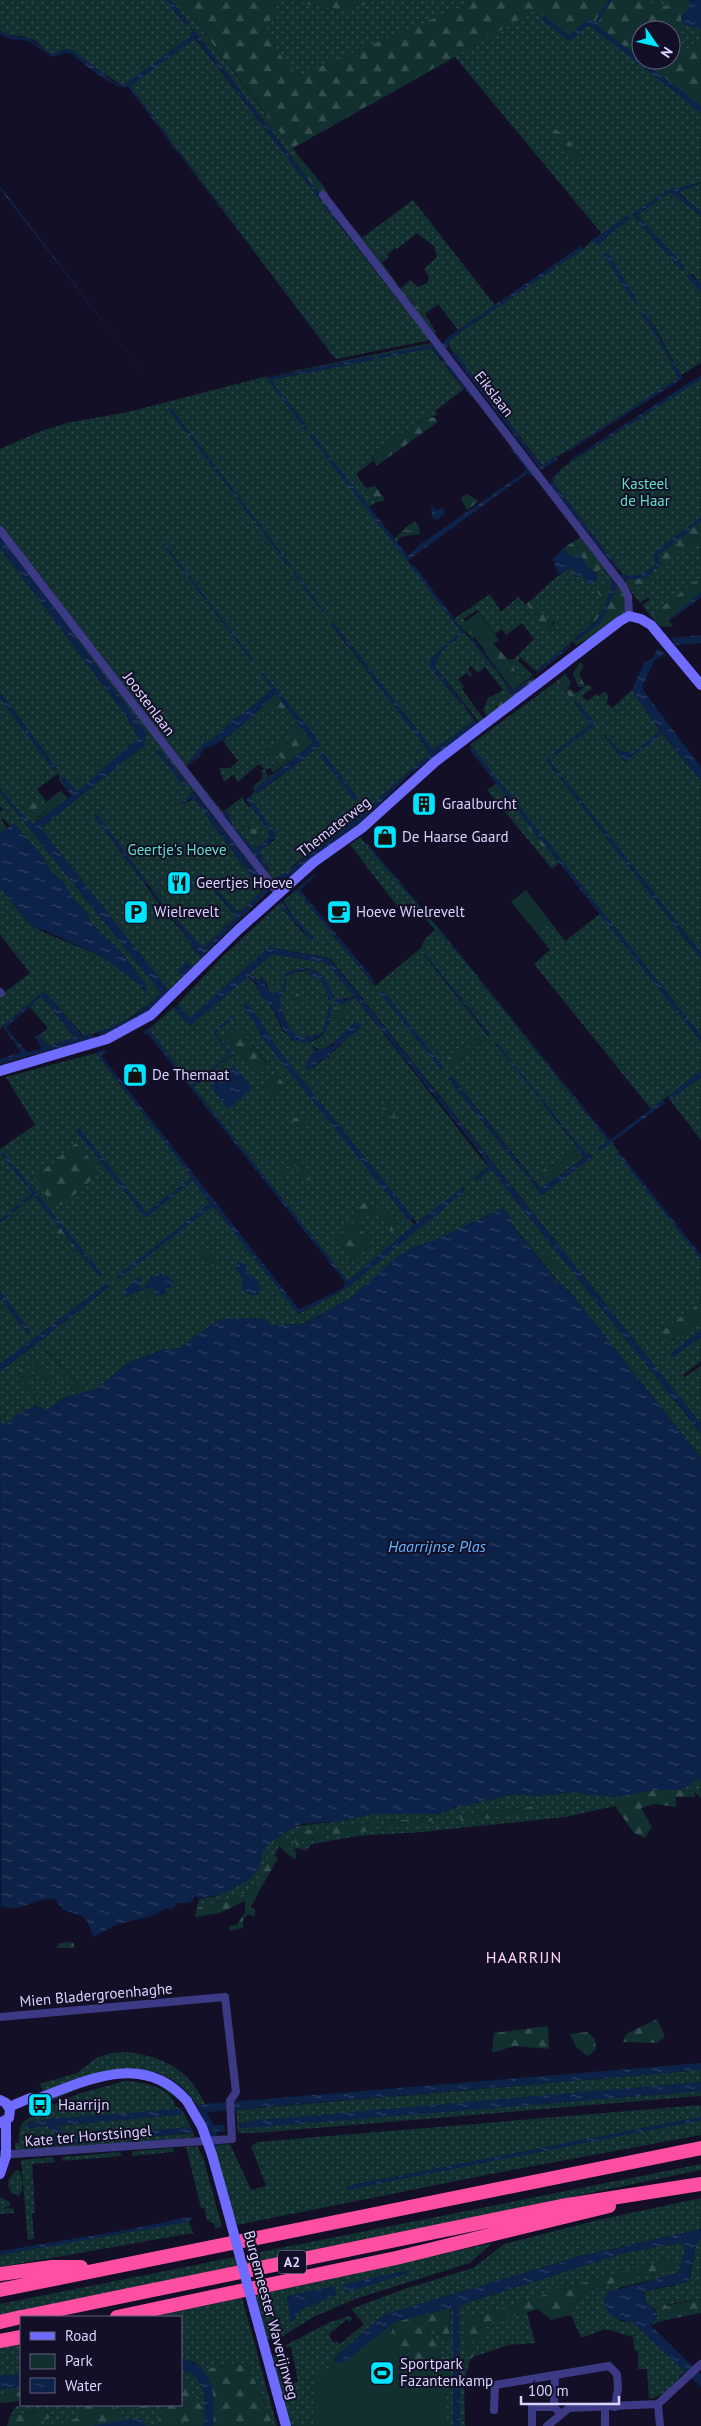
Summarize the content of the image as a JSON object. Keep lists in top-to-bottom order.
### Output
{
  "streets": {
    "highway": ["A2"],
    "street": [
      "Eikslaan",
      "Joostenlaan",
      "Thematerweg",
      "Mien Bladergroenhaghe",
      "Kate ter Horstsingel",
      "Burgemeester Waverijnweg"
    ]
  },
  "crossings": [
    ["Eikslaan", "Thematerweg"],
    ["Joostenlaan", "Thematerweg"],
    ["Mien Bladergroenhaghe", "Kate ter Horstsingel"]
  ],
  "districts": ["HAARRIJN"],
  "water": ["Haarrijnse Plas"],
  "parks": ["Kasteel de Haar", "Geertje's Hoeve"],
  "places": {
    "building": ["Graalburcht"],
    "shop": ["De Haarse Gaard", "De Themaat"],
    "restaurant": ["Geertjes Hoeve"],
    "parking": ["Wielrevelt"],
    "cafe": ["Hoeve Wielrevelt"],
    "bus stop": ["Haarrijn"],
    "sports": ["Sportpark Fazantenkamp"]
  },
  "legend": ["Road", "Park", "Water"],
  "scale_bar": "100 m",
  "north": "bottom right"
}
